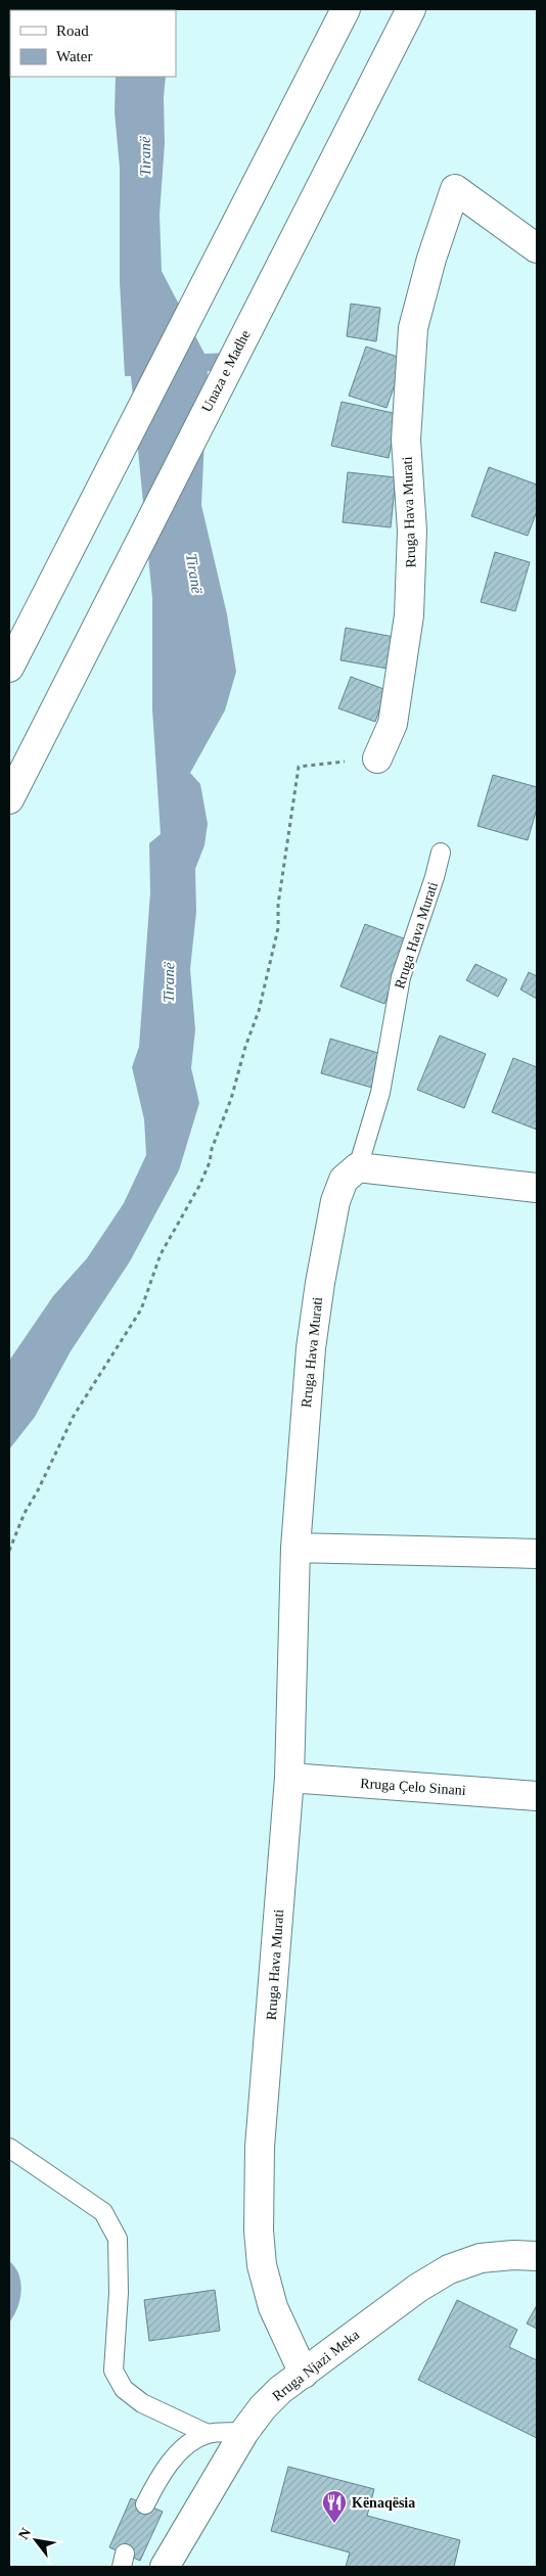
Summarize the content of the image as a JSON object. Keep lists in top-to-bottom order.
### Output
{
  "streets": {
    "main road": [
      "Unaza e Madhe",
      "Rruga Hava Murati",
      "Rruga Çelo Sinani",
      "Rruga Njazi Meka"
    ]
  },
  "crossings": [
    ["Rruga Hava Murati", "Rruga Çelo Sinani"],
    ["Rruga Hava Murati", "Rruga Njazi Meka"]
  ],
  "water": ["Tiranë"],
  "places": {
    "restaurant": ["Kënaqësia"]
  },
  "legend": ["Road", "Water"],
  "north": "top left"
}
